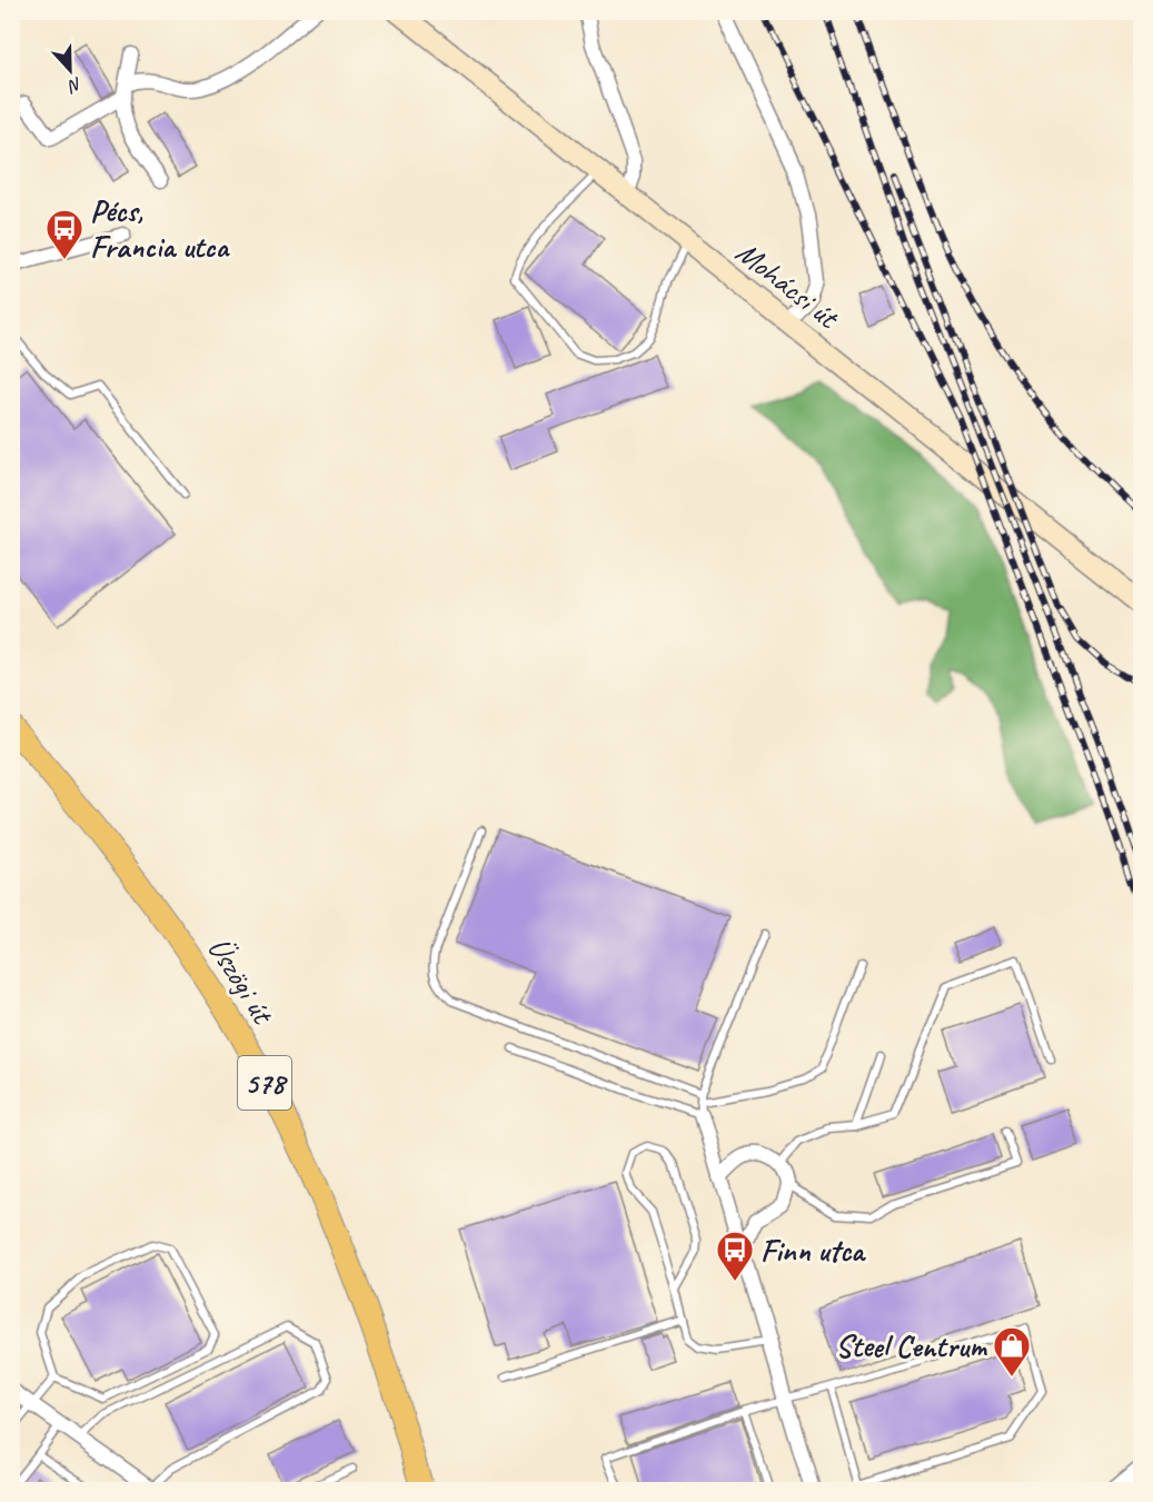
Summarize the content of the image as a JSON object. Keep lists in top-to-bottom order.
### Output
{
  "streets": {
    "main road": ["Mohácsi út", "Üszögi út", "578"]
  },
  "places": {
    "bus stop": ["Pécs, Francia utca", "Finn utca"],
    "shop": ["Steel Centrum"]
  },
  "north": "bottom"
}
